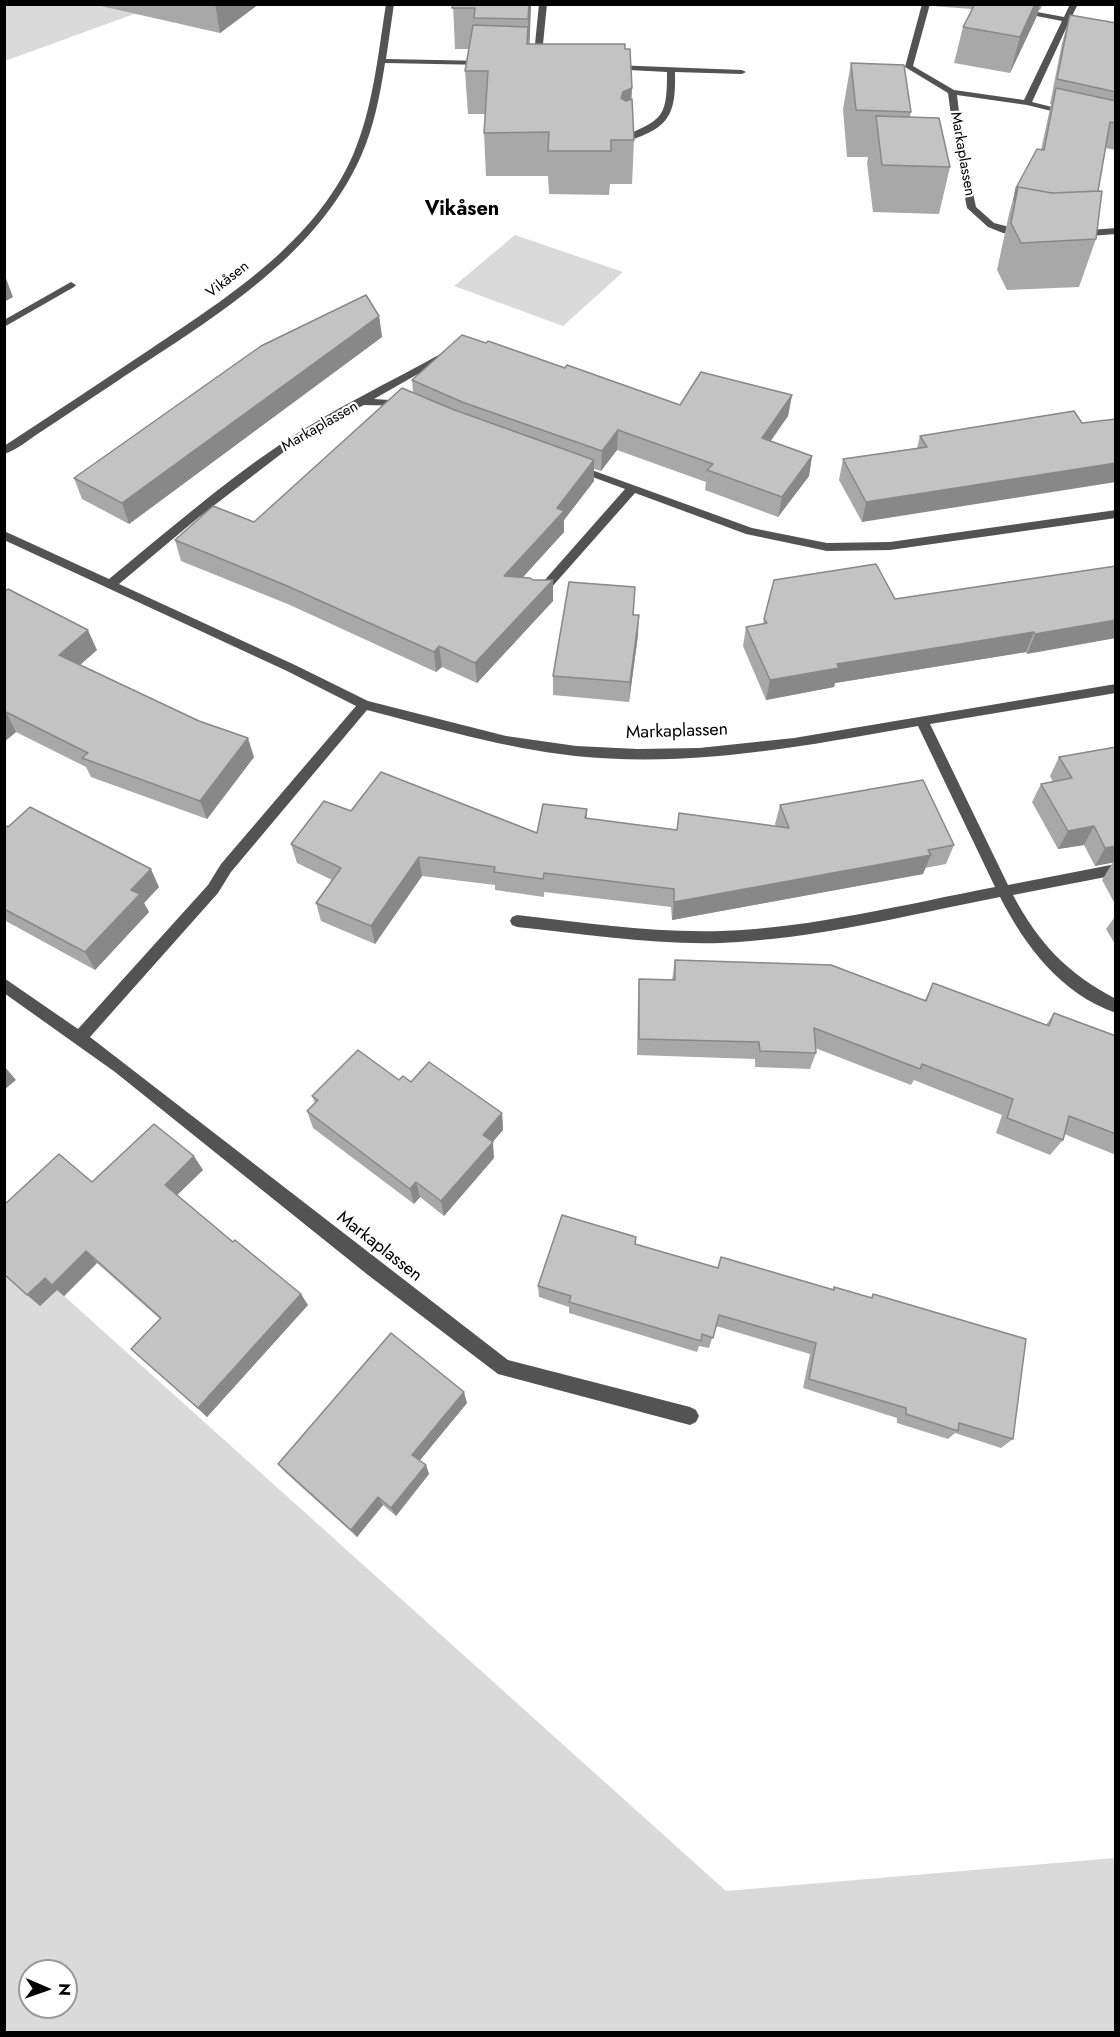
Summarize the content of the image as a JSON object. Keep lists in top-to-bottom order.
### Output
{
  "streets": {
    "street": ["Markaplassen", "Vikåsen"]
  },
  "districts": ["Vikåsen"],
  "north": "right"
}
